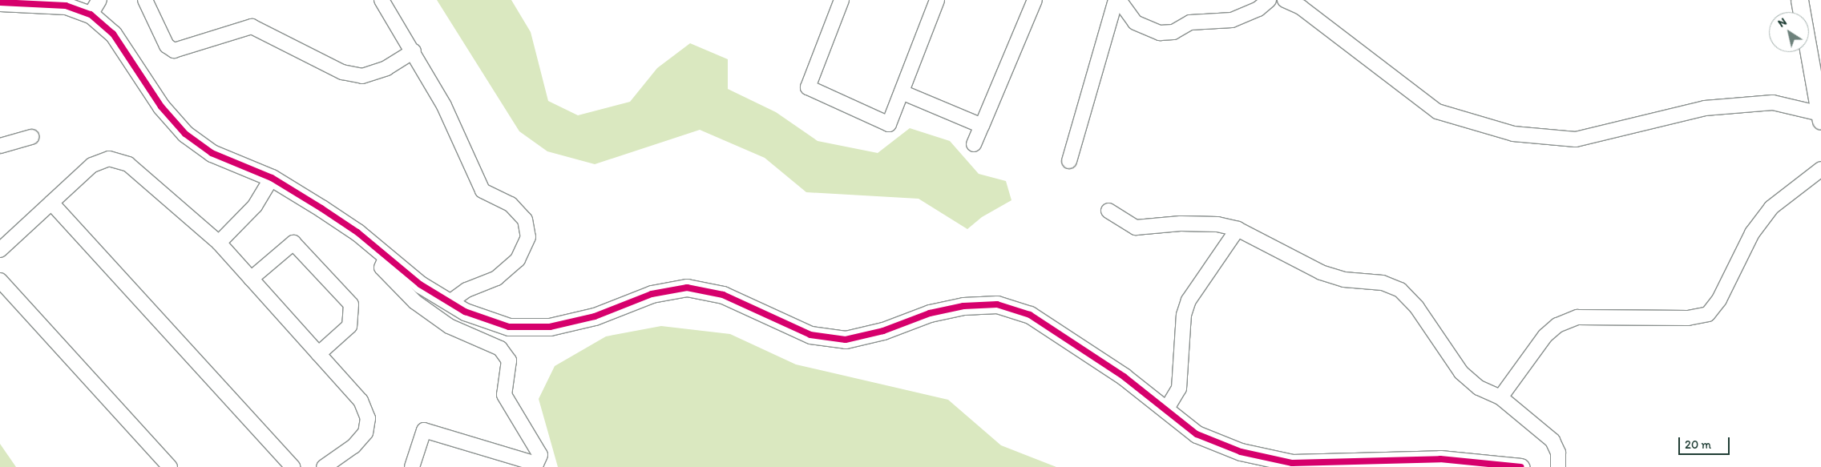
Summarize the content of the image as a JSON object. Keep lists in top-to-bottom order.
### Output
{
  "scale_bar": "20 m",
  "north": "top left"
}
